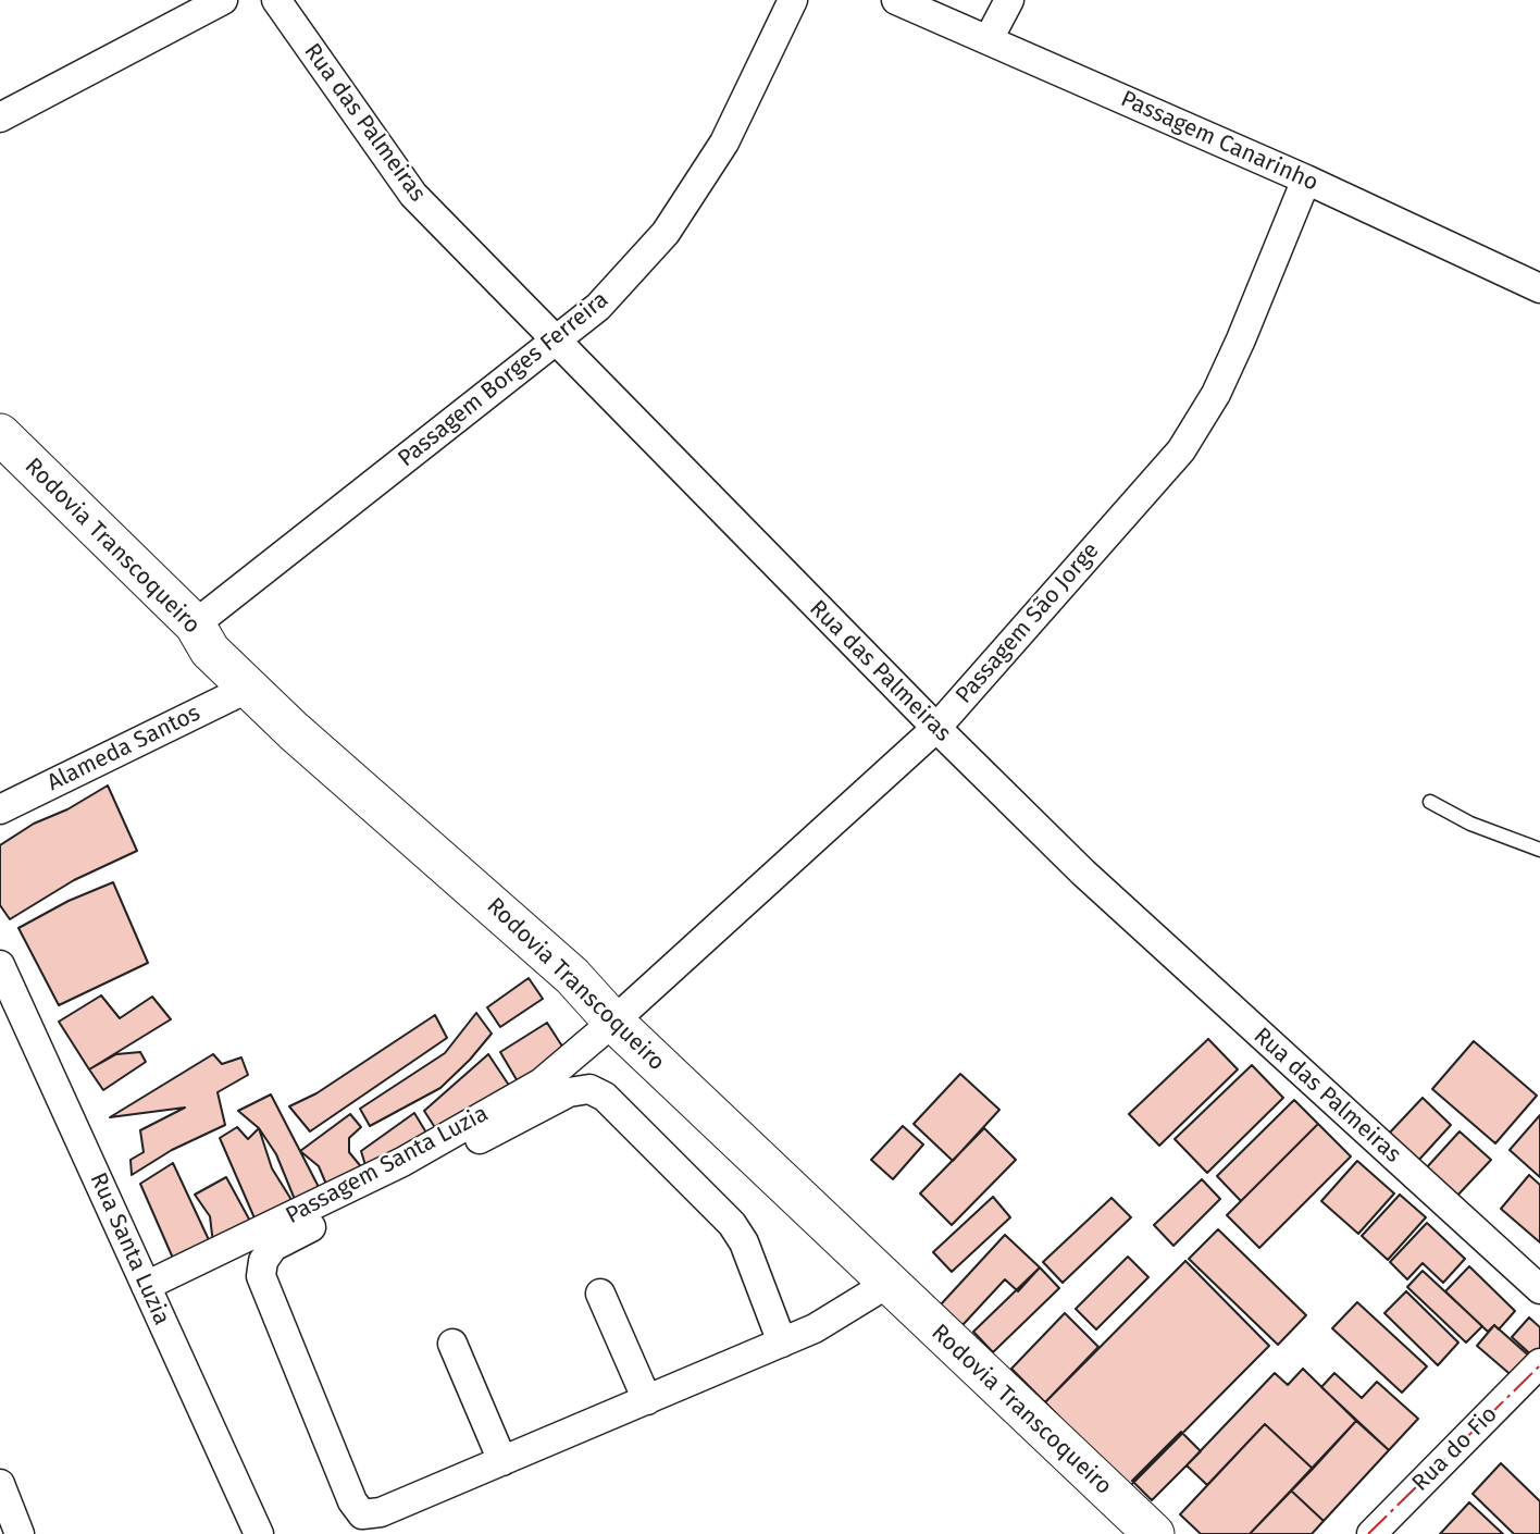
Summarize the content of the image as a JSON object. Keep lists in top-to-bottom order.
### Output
{
  "streets": {
    "main road": ["Rodovia Transcoqueiro"],
    "street": [
      "Rua das Palmeiras",
      "Passagem Canarinho",
      "Passagem Borges Ferreira",
      "Passagem São Jorge",
      "Alameda Santos",
      "Passagem Santa Luzia",
      "Rua Santa Luzia",
      "Rua do Fio"
    ]
  },
  "crossings": [
    ["Rua das Palmeiras", "Passagem Borges Ferreira"],
    ["Rua das Palmeiras", "Passagem São Jorge"],
    ["Passagem Canarinho", "Passagem São Jorge"],
    ["Passagem Borges Ferreira", "Rodovia Transcoqueiro"],
    ["Rodovia Transcoqueiro", "Passagem São Jorge"],
    ["Rodovia Transcoqueiro", "Alameda Santos"],
    ["Rodovia Transcoqueiro", "Passagem Santa Luzia"],
    ["Passagem São Jorge", "Passagem Santa Luzia"],
    ["Passagem Santa Luzia", "Rua Santa Luzia"]
  ]
}
